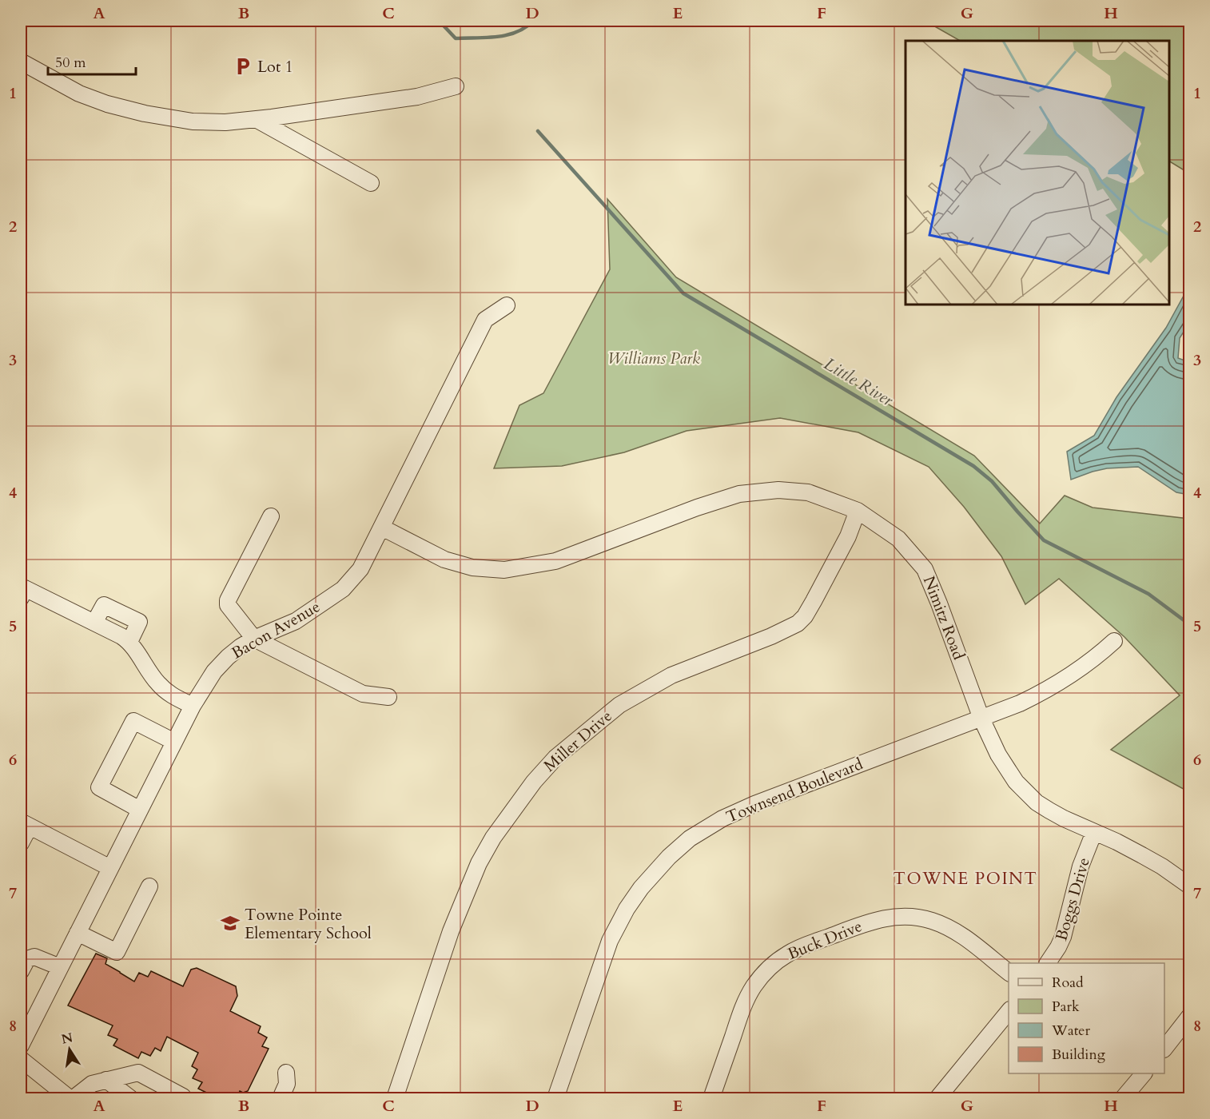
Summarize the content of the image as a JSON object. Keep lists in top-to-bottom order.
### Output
{
  "streets": {
    "street": [
      "Nimitz Road",
      "Bacon Avenue",
      "Miller Drive",
      "Townsend Boulevard",
      "Boggs Drive",
      "Buck Drive"
    ]
  },
  "crossings": [
    ["Nimitz Road", "Bacon Avenue"],
    ["Nimitz Road", "Miller Drive"],
    ["Nimitz Road", "Townsend Boulevard"],
    ["Nimitz Road", "Boggs Drive"]
  ],
  "districts": ["TOWNE POINT"],
  "water": ["Little River"],
  "parks": ["Williams Park"],
  "places": {
    "parking": ["Lot 1"],
    "school or university": ["Towne Pointe Elementary School"]
  },
  "legend": [
    "Road",
    "Park",
    "Water",
    "Building"
  ],
  "scale_bar": "50 m",
  "north": "top",
  "grid": {
    "columns": [
      "A",
      "B",
      "C",
      "D",
      "E",
      "F",
      "G",
      "H"
    ],
    "rows": [
      "1",
      "2",
      "3",
      "4",
      "5",
      "6",
      "7",
      "8"
    ]
  }
}
